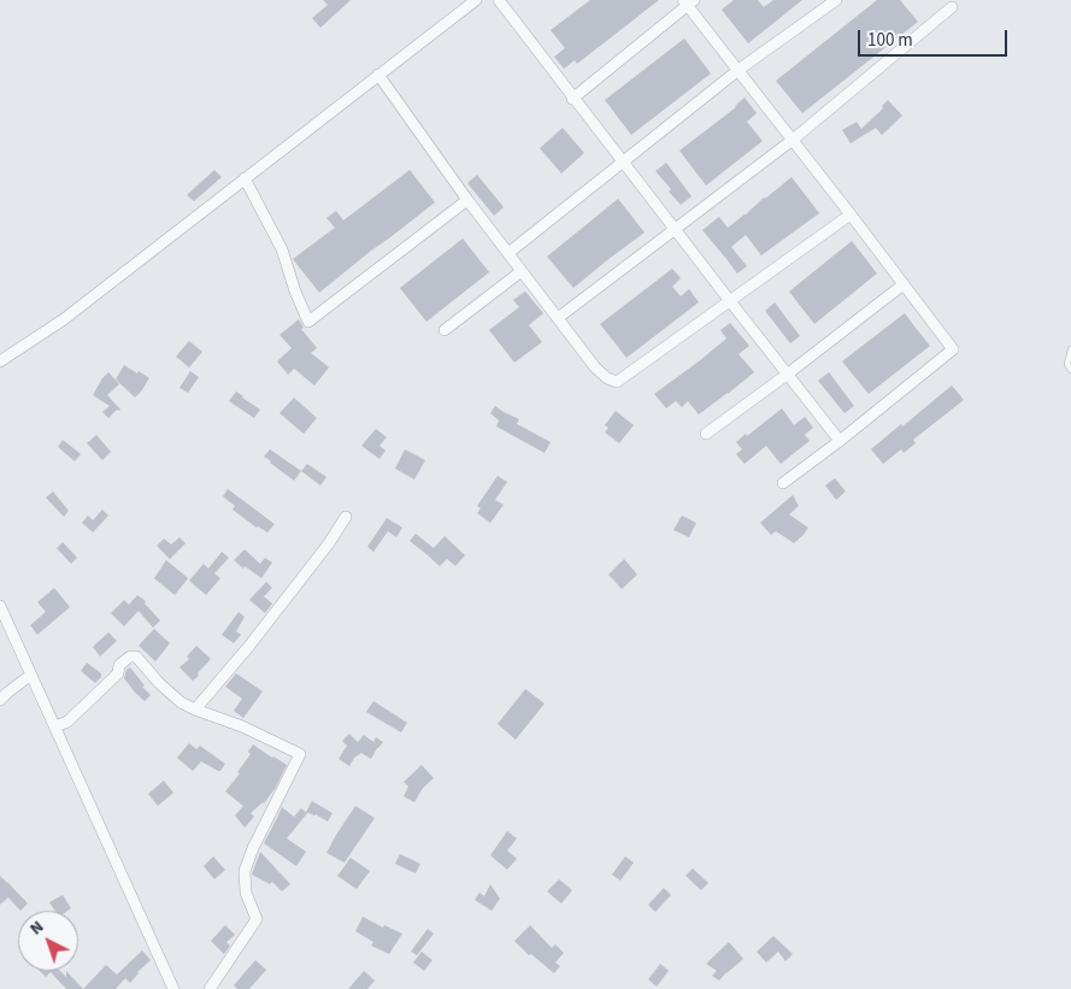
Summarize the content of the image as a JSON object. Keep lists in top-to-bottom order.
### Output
{
  "scale_bar": "100 m",
  "north": "top left"
}
